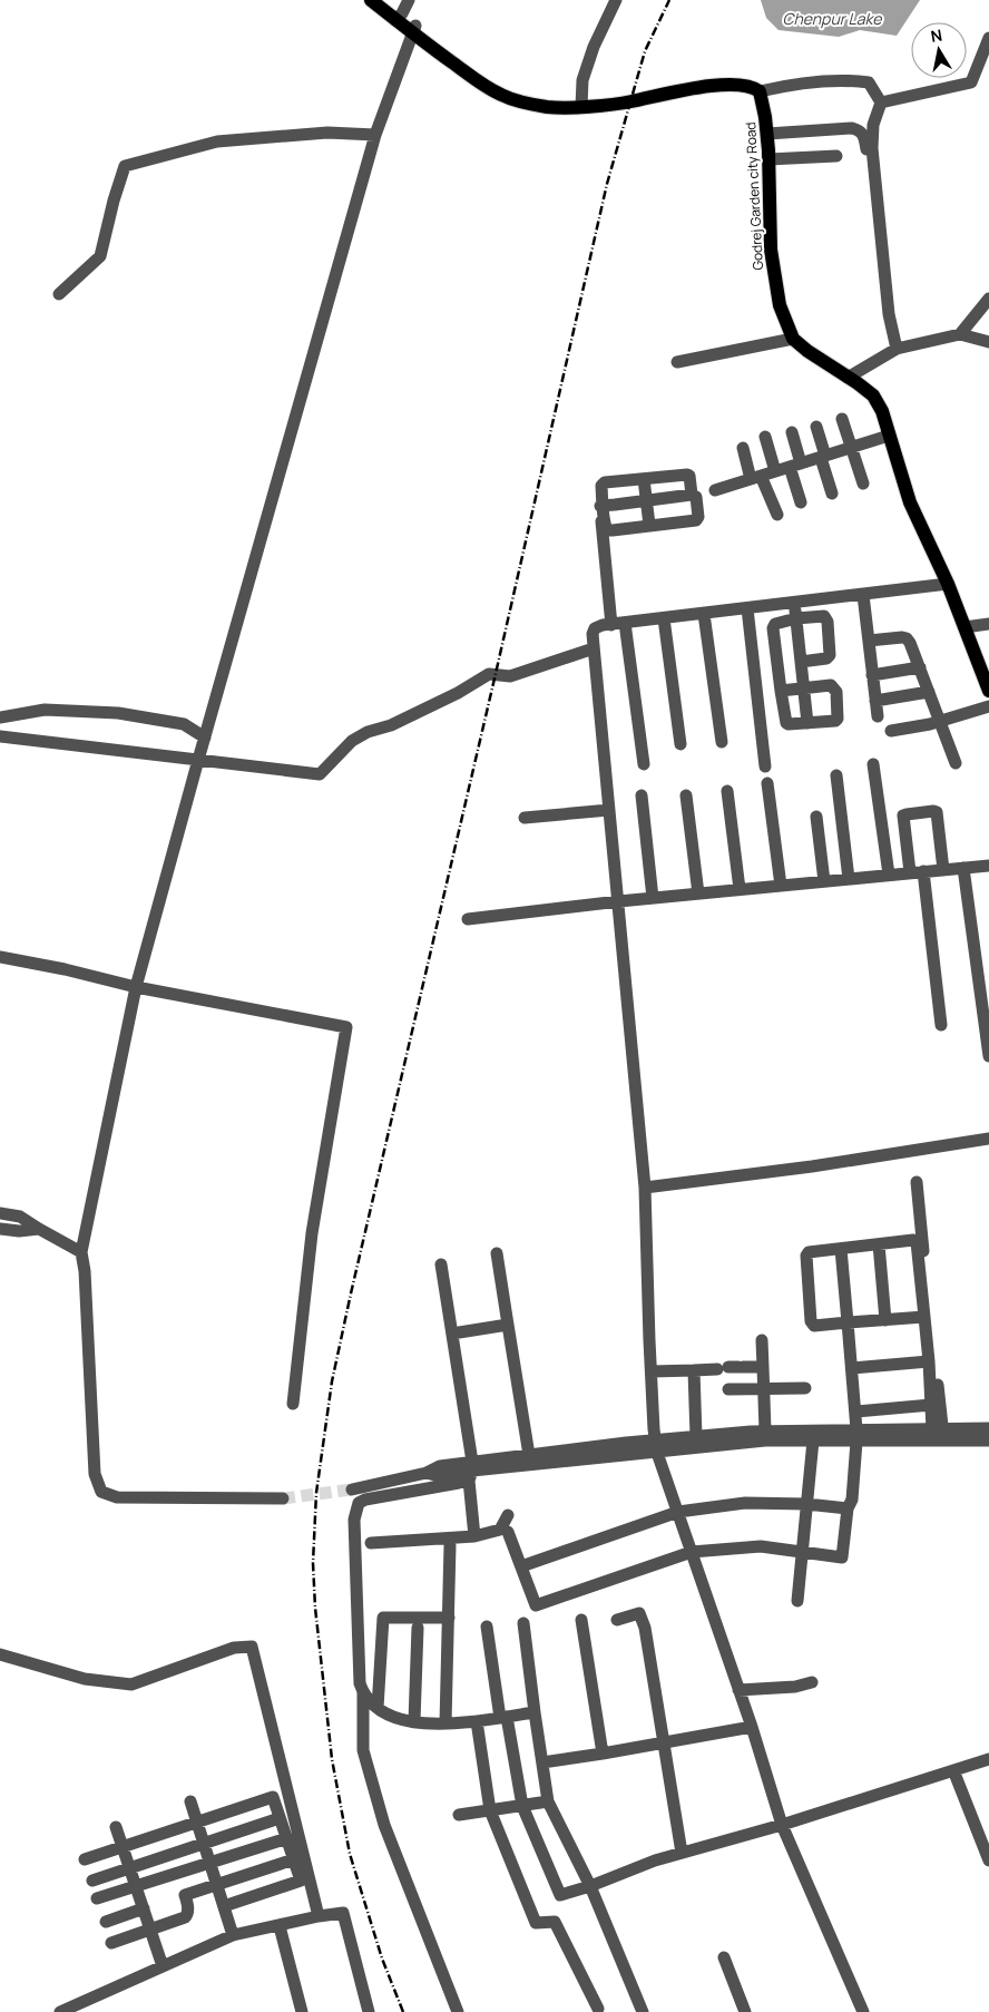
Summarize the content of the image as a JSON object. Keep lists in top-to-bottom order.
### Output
{
  "streets": {
    "main road": ["Godrej Garden city Road"]
  },
  "water": ["Chenpur Lake"],
  "north": "top"
}
